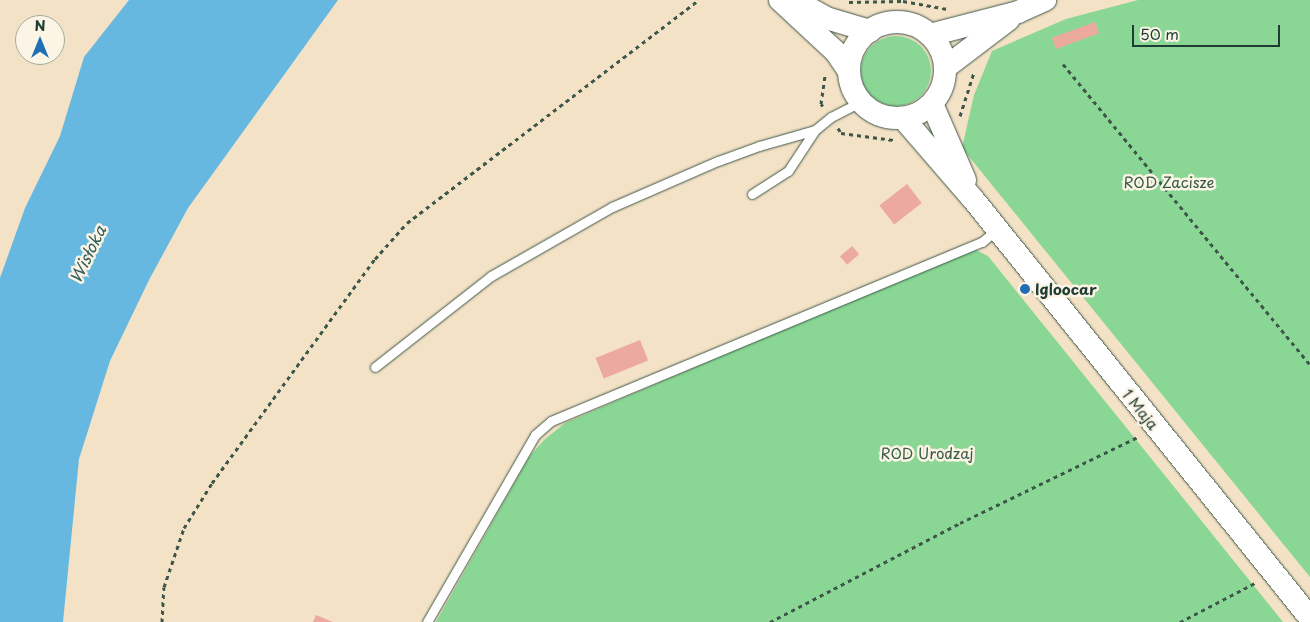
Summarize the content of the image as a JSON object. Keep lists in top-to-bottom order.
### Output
{
  "streets": {
    "street": ["1 Maja"]
  },
  "water": ["Wisłoka"],
  "parks": ["ROD Zacisze", "ROD Urodzaj"],
  "places": ["Igloocar"],
  "scale_bar": "50 m",
  "north": "top"
}
